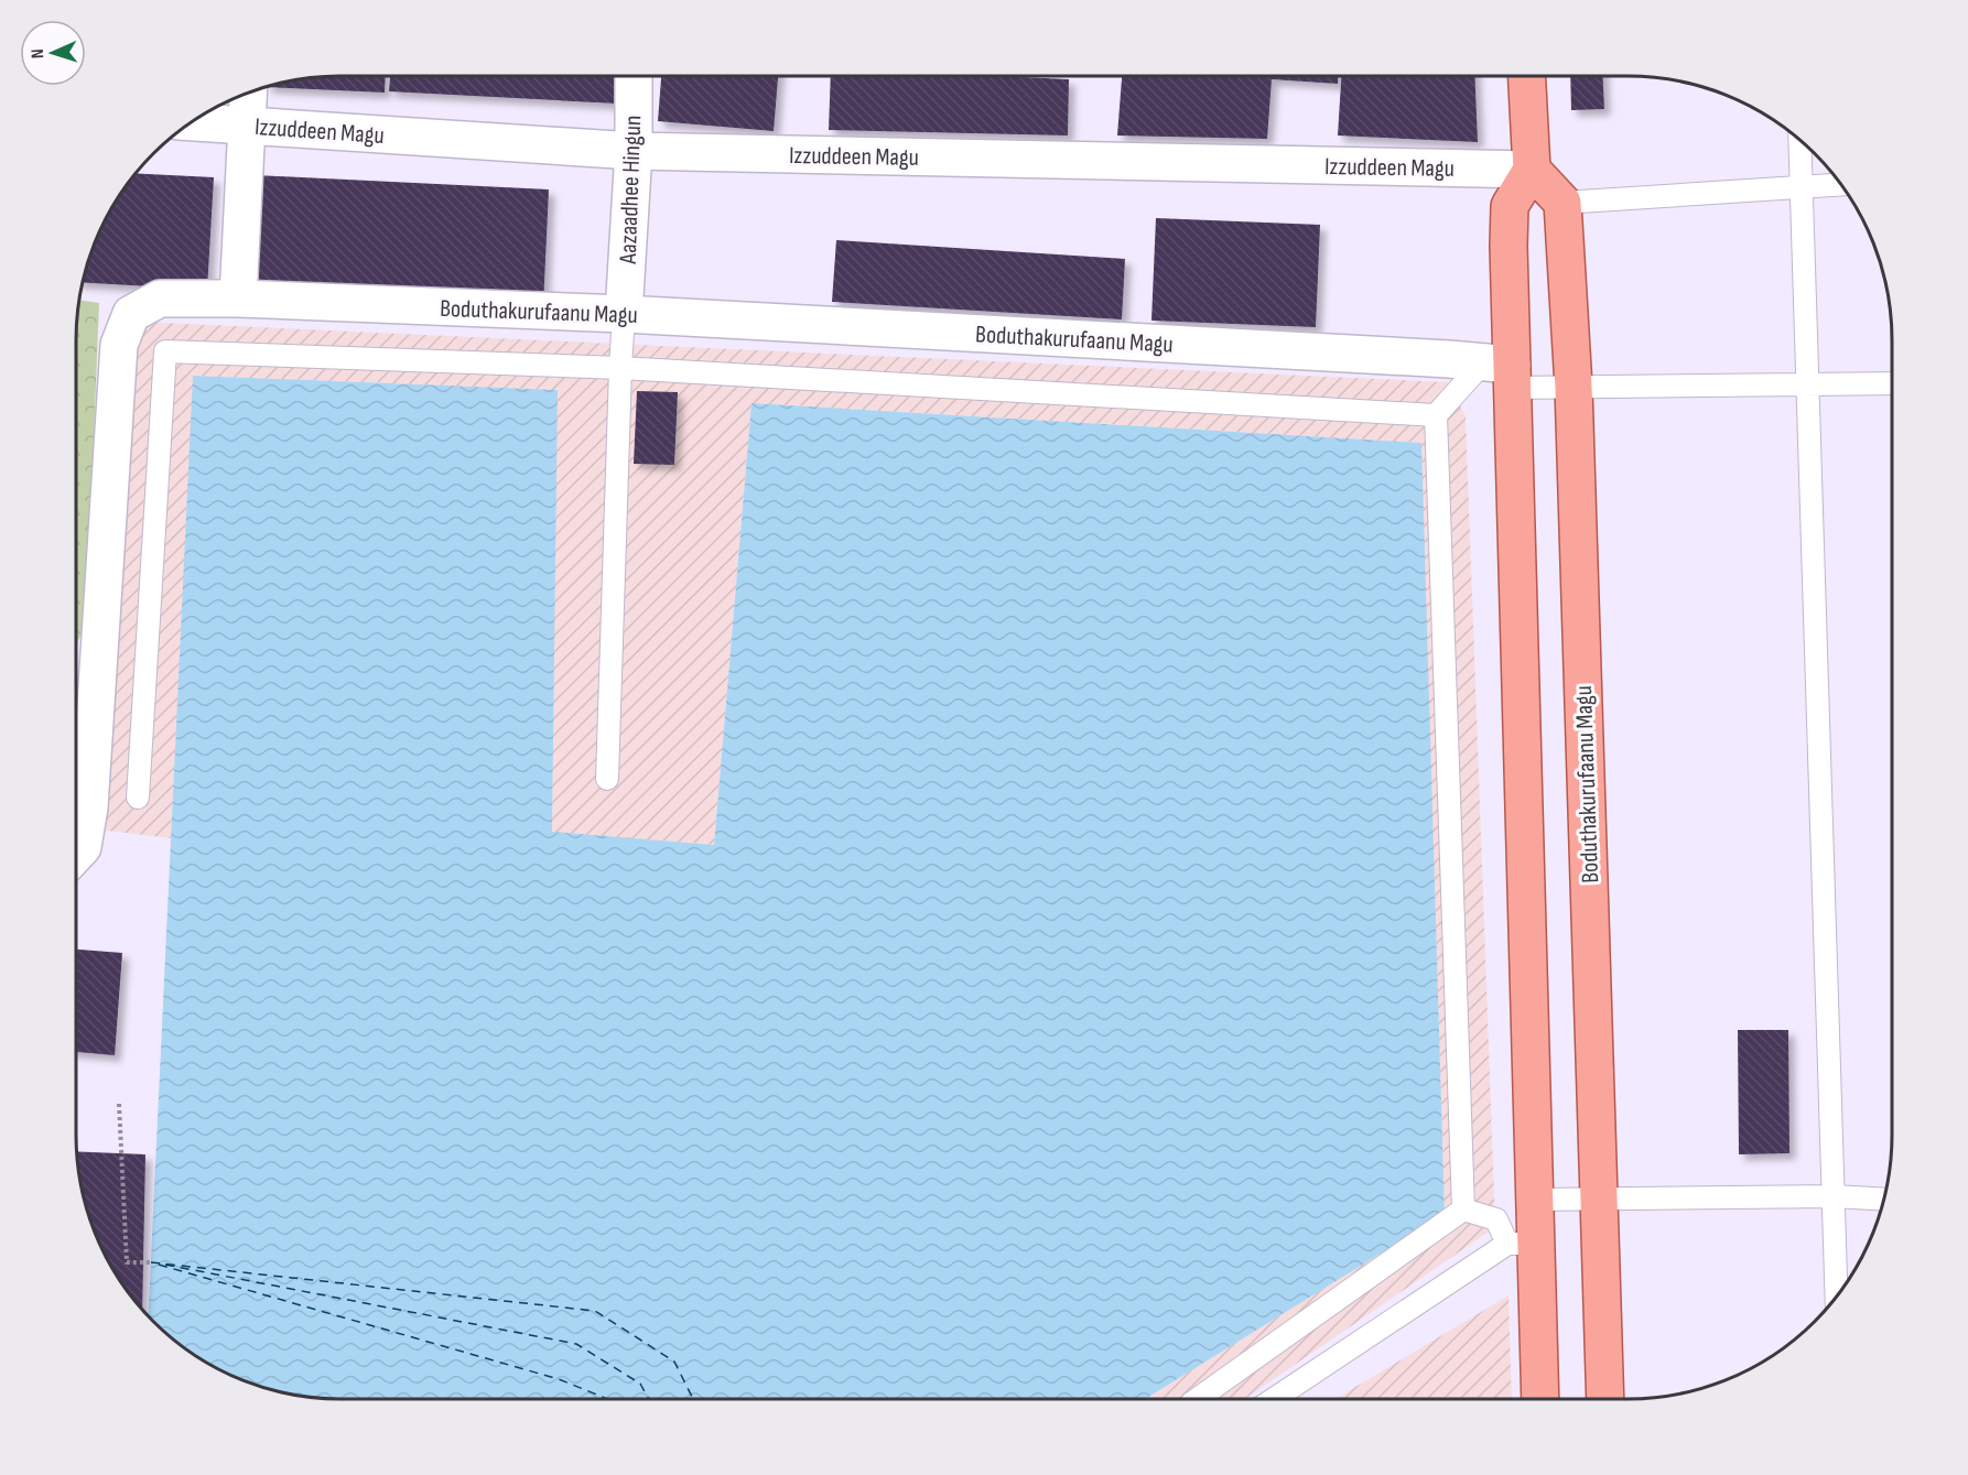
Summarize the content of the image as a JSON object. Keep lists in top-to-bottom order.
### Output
{
  "streets": {
    "main road": ["Boduthakurufaanu Magu"],
    "street": ["Izzuddeen Magu", "Aazaadhee Hingun"]
  },
  "crossings": [
    ["Izzuddeen Magu", "Aazaadhee Hingun"],
    ["Aazaadhee Hingun", "Boduthakurufaanu Magu"]
  ],
  "north": "left"
}
